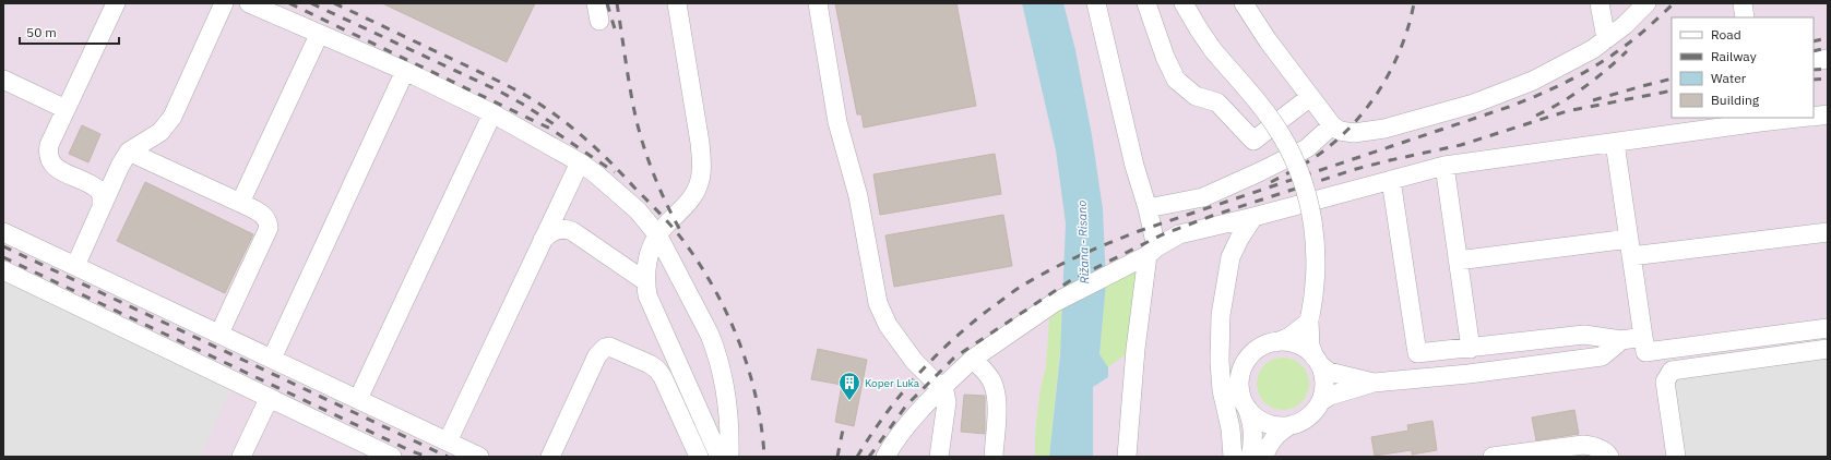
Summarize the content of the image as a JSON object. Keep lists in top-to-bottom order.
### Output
{
  "water": ["Rižana - Risano"],
  "places": {
    "building": ["Koper Luka"]
  },
  "legend": [
    "Road",
    "Railway",
    "Water",
    "Building"
  ],
  "scale_bar": "50 m"
}
